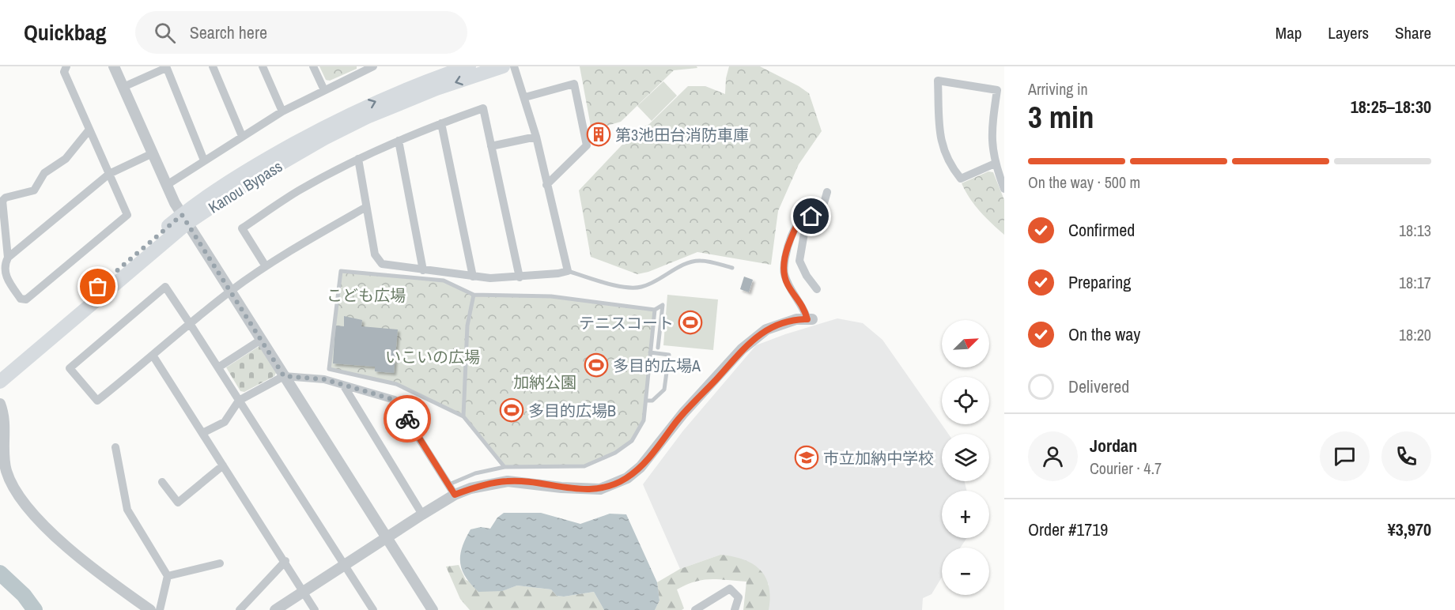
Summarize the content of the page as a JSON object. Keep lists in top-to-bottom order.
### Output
{
  "streets": {
    "highway": ["Kanou Bypass"]
  },
  "parks": ["こども広場", "いこいの広場", "加納公園"],
  "places": {
    "building": ["第3池田台消防車庫"],
    "sports": ["テニスコート", "多目的広場A", "多目的広場B"],
    "school or university": ["市立加納中学校"]
  },
  "north": "top right",
  "page": {
    "header": "Quickbag",
    "search": "Search here",
    "nav": ["Map", "Layers", "Share"],
    "heading": ["3 min", "Arriving in", "18:25–18:30"],
    "panel": [
      "Jordan",
      "Courier · 4.7",
      "Order #1719",
      "¥3,970"
    ],
    "bar": "On the way · 500 m",
    "list": [
      ["Confirmed", "18:13"],
      ["Preparing", "18:17"],
      ["On the way", "18:20"],
      "Delivered"
    ],
    "map_buttons": ["+", "−"]
  }
}
